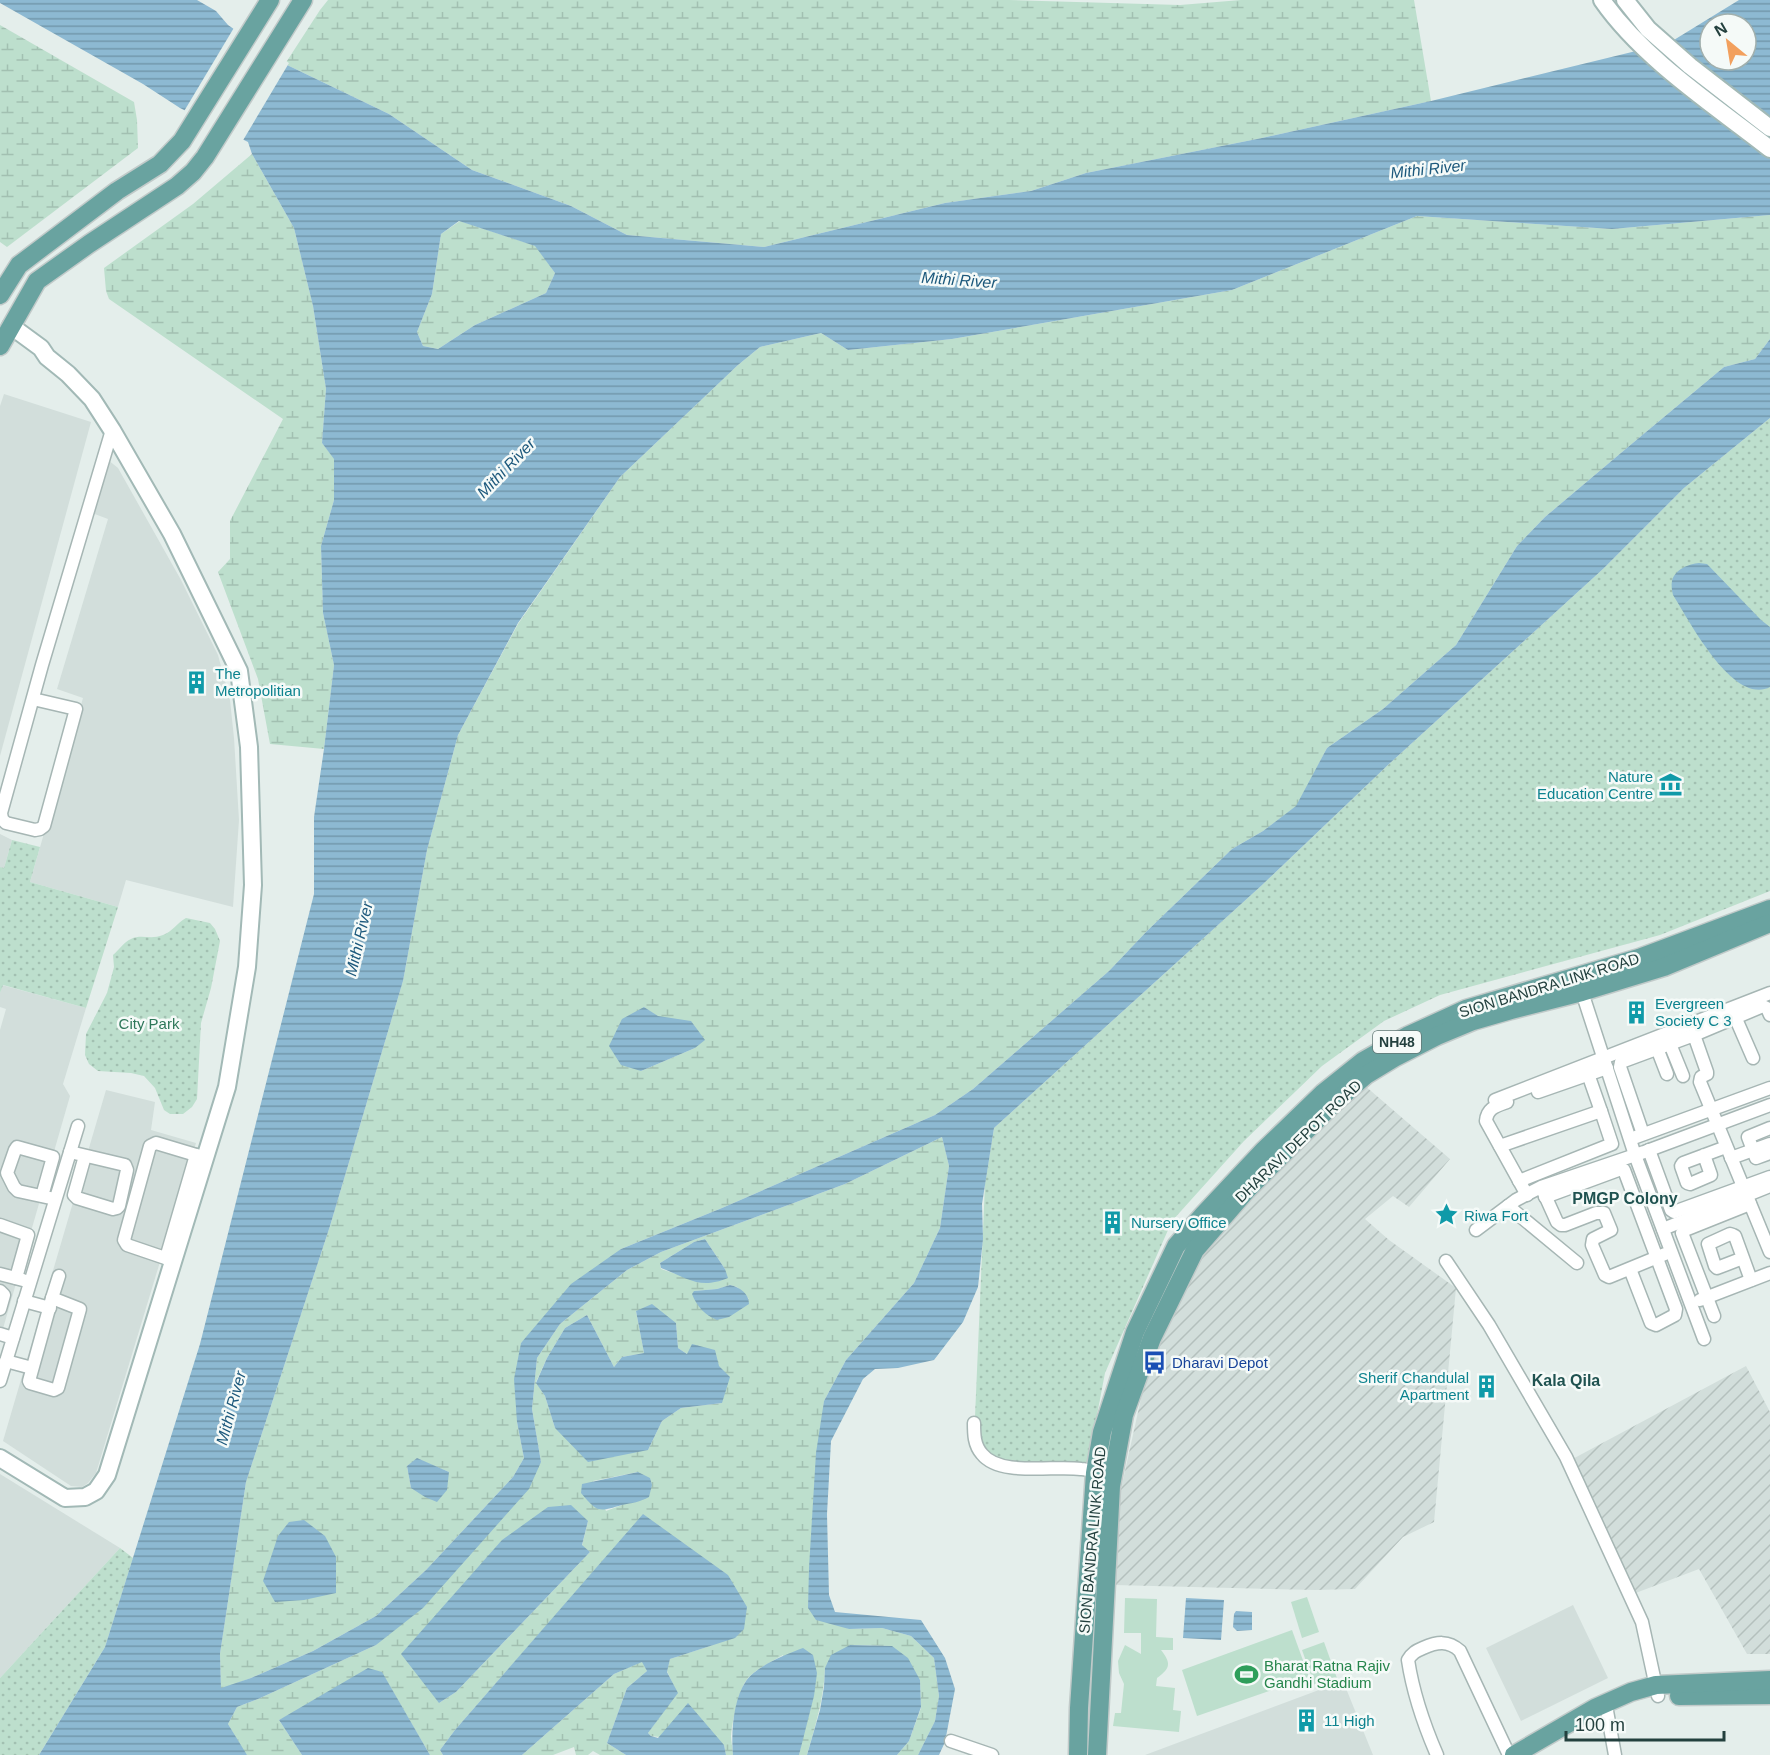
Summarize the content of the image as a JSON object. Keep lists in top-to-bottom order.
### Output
{
  "streets": {
    "main road": ["SION BANDRA LINK ROAD", "NH48", "DHARAVI DEPOT ROAD"]
  },
  "crossings": [
    ["SION BANDRA LINK ROAD", "DHARAVI DEPOT ROAD"]
  ],
  "districts": ["PMGP Colony", "Kala Qila"],
  "water": ["Mithi River"],
  "parks": ["City Park"],
  "places": {
    "building": [
      "The Metropolitian",
      "Evergreen Society C 3",
      "Nursery Office",
      "Sherif Chandulal Apartment",
      "11 High"
    ],
    "museum": ["Nature Education Centre"],
    "place": ["Riwa Fort"],
    "bus stop": ["Dharavi Depot"],
    "sports": ["Bharat Ratna Rajiv Gandhi Stadium"]
  },
  "scale_bar": "100 m",
  "north": "top left"
}
